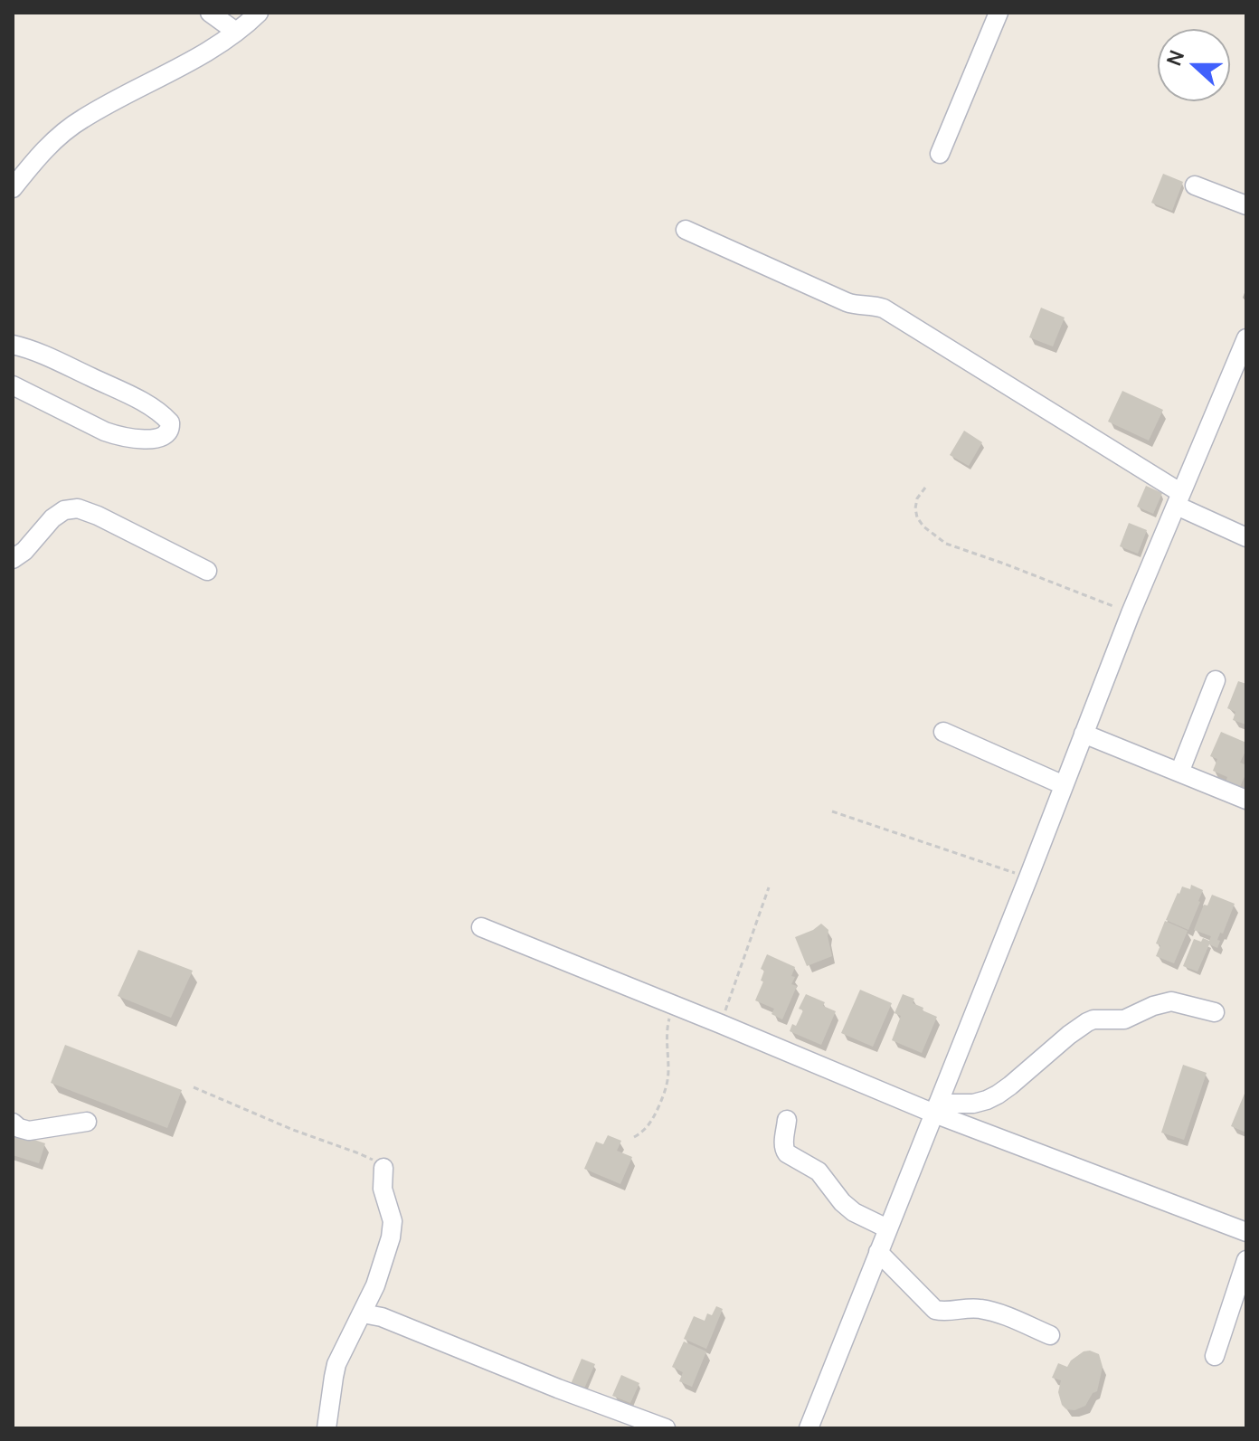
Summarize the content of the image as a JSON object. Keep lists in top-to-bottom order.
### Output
{
  "north": "left"
}
